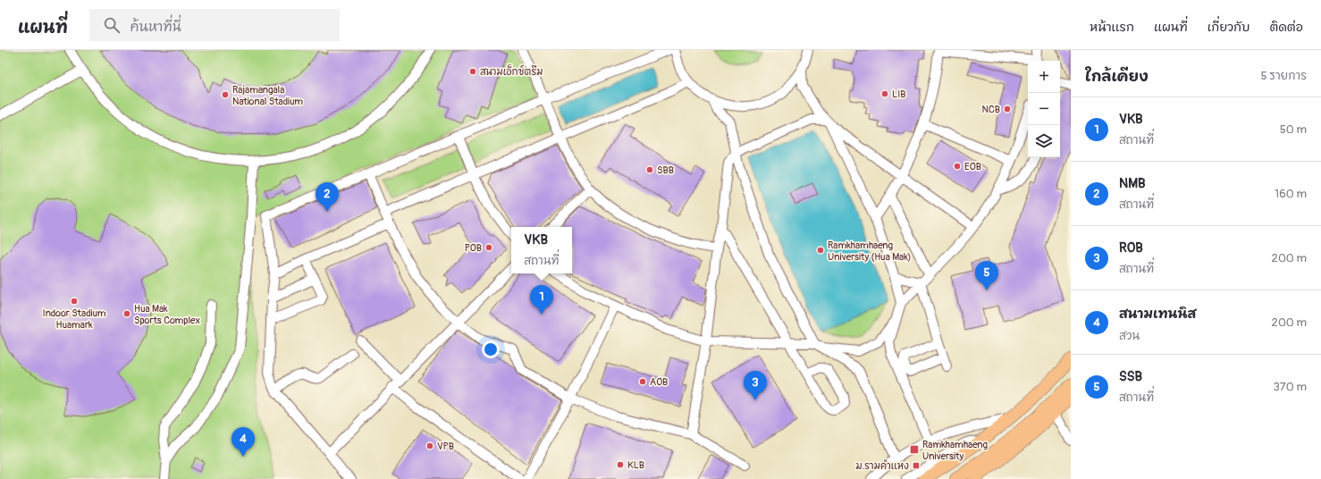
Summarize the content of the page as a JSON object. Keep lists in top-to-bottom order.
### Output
{
  "places": {
    "other": [
      "สนามเอ็กซ์ตรีม",
      "LIB",
      "Rajamangala National Stadium",
      "NCB",
      "EOB",
      "SBB",
      "POB",
      "Ramkhamhaeng University (Hua Mak)",
      "Indoor Stadium Huamark",
      "Hua Mak Sports Complex",
      "AOB",
      "VPB",
      "KLB"
    ],
    "transit": ["Ramkhamhaeng University", "ม.รามคำแหง"]
  },
  "page": {
    "header": "แผนที่",
    "search": "ค้นหาที่นี่",
    "nav": [
      "หน้าแรก",
      "แผนที่",
      "เกี่ยวกับ",
      "ติดต่อ"
    ],
    "heading": ["ใกล้เคียง", "5 รายการ"],
    "map_buttons": ["+", "−"],
    "list": [
      {
        "mark": "1",
        "name": "VKB",
        "note": "สถานที่",
        "value": "50 m"
      },
      {
        "mark": "2",
        "name": "NMB",
        "note": "สถานที่",
        "value": "160 m"
      },
      {
        "mark": "3",
        "name": "ROB",
        "note": "สถานที่",
        "value": "200 m"
      },
      {
        "mark": "4",
        "name": "สนามเทนนิส",
        "note": "สวน",
        "value": "200 m"
      },
      {
        "mark": "5",
        "name": "SSB",
        "note": "สถานที่",
        "value": "370 m"
      }
    ],
    "pins": [
      "2",
      "5",
      "1",
      "3",
      "4"
    ],
    "popup": ["VKB", "สถานที่"]
  }
}
